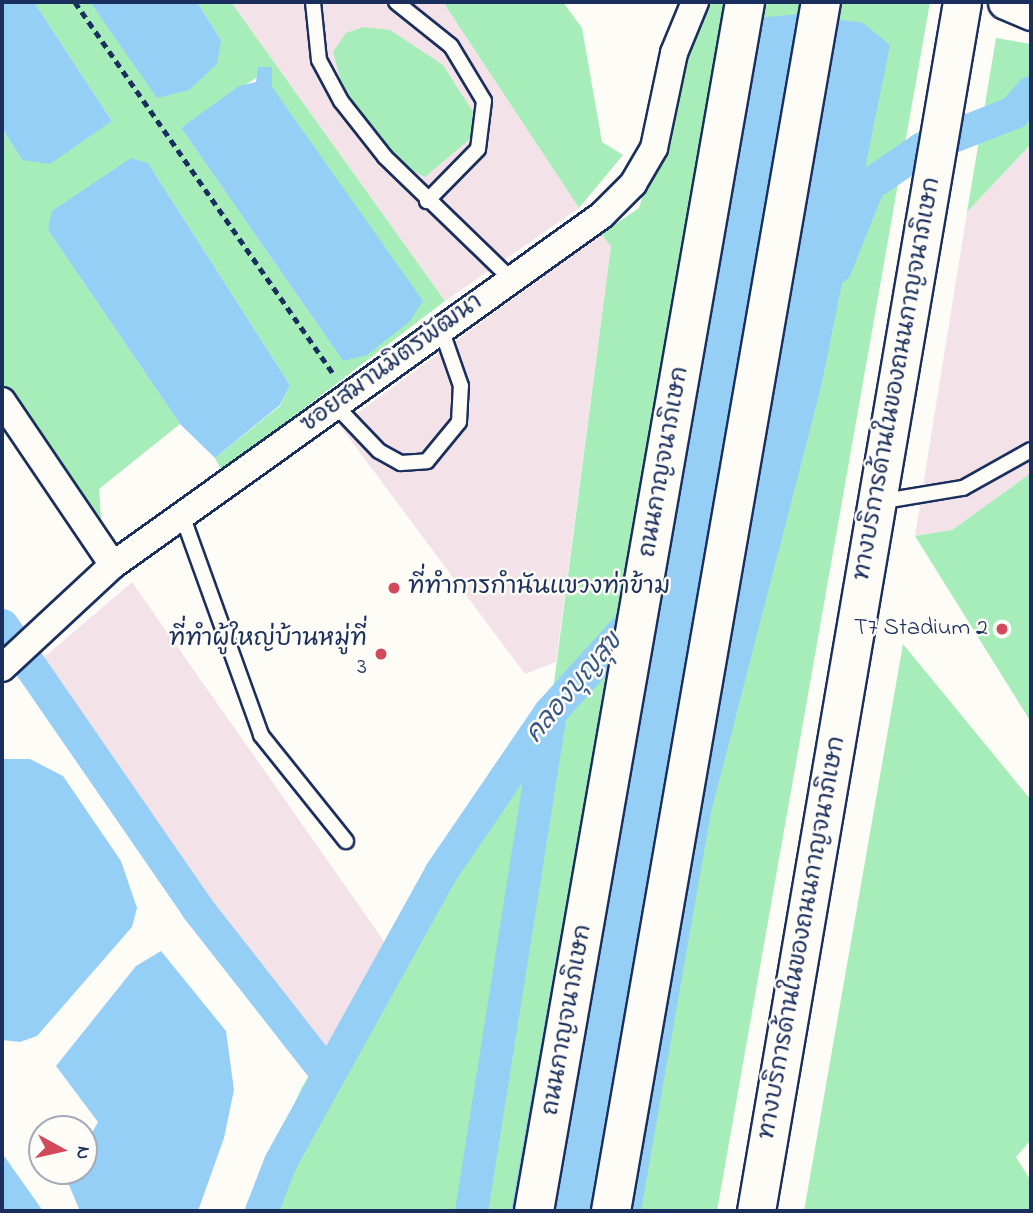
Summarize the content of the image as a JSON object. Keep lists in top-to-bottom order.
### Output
{
  "streets": {
    "highway": ["ถนนกาญจนาภิเษก"],
    "main road": ["ทางบริการด้านในของถนนกาญจนาภิเษก"],
    "street": ["ซอยสมานมิตรพัฒนา"]
  },
  "water": ["คลองบุญสุข"],
  "places": ["ที่ทำการกำนันแขวงท่าข้าม", "T7 Stadium 2", "ที่ทำผู้ใหญ่บ้านหมู่ที่ 3"],
  "north": "right"
}
